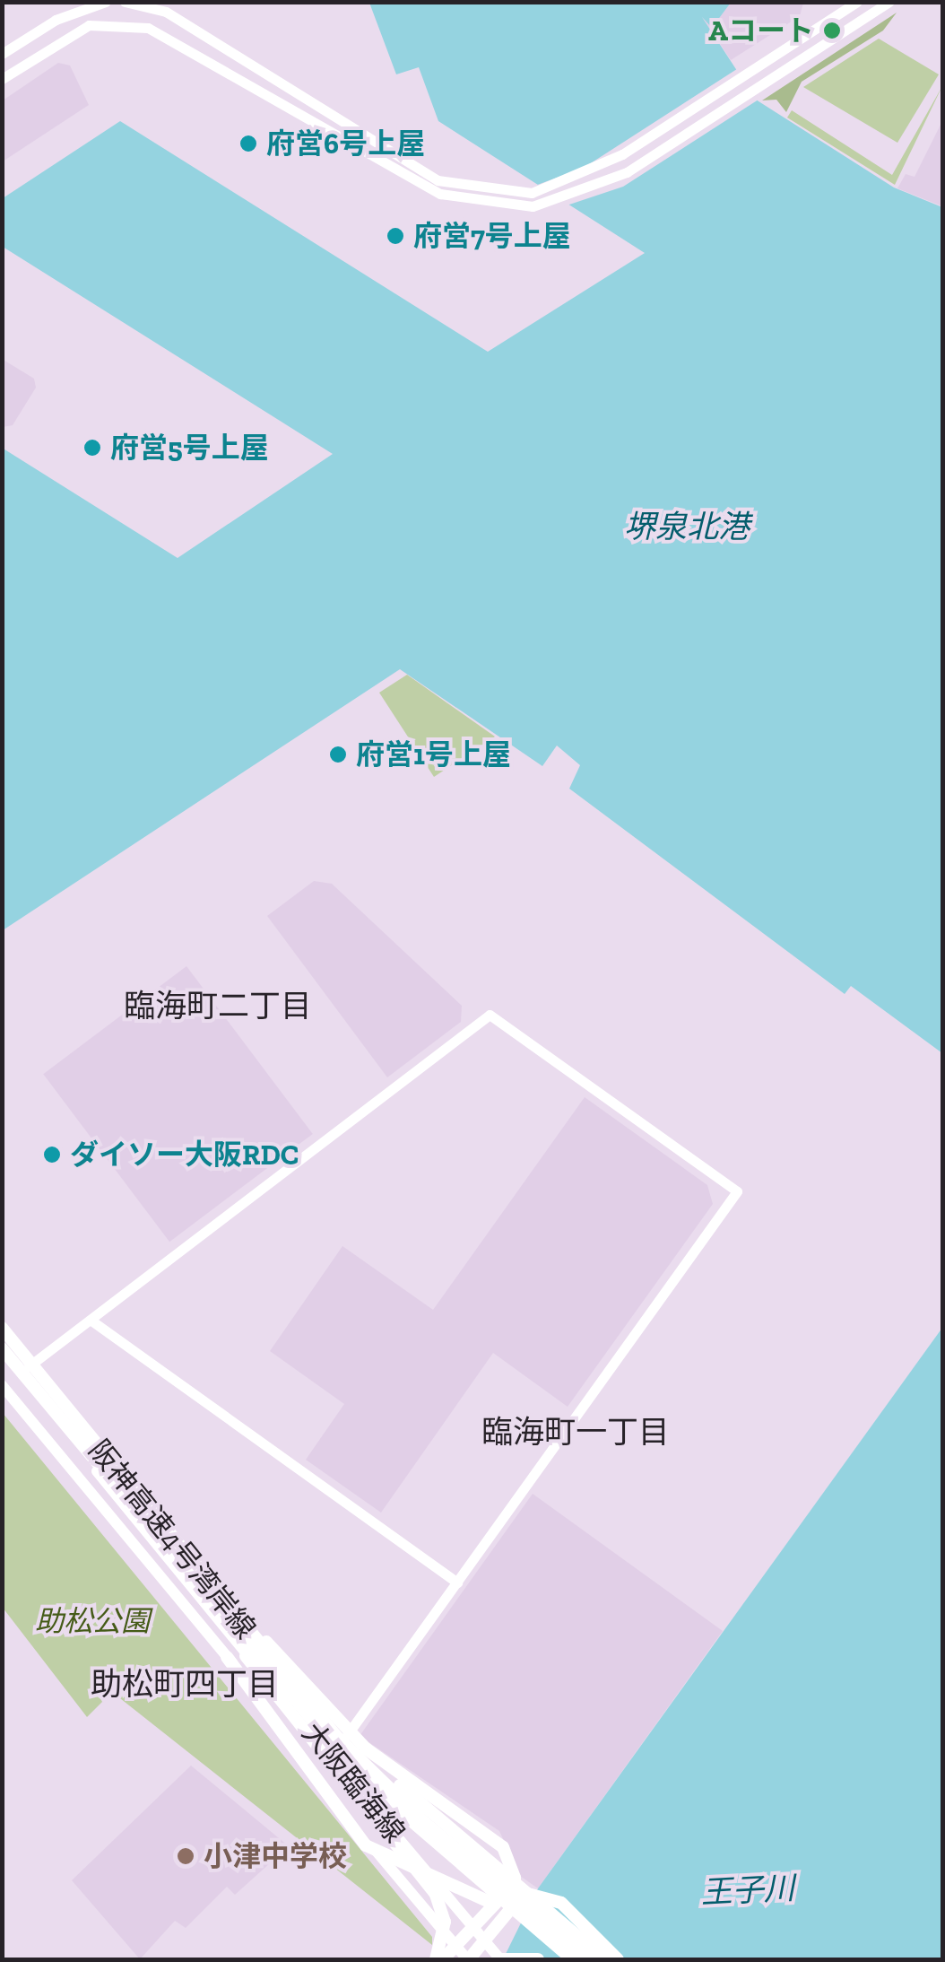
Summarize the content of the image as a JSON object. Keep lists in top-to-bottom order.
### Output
{
  "streets": {
    "highway": ["阪神高速4号湾岸線"],
    "main road": ["大阪臨海線"]
  },
  "districts": ["臨海町二丁目", "臨海町一丁目", "助松町四丁目"],
  "water": ["堺泉北港", "王子川"],
  "parks": ["助松公園"],
  "places": [
    "Aコート",
    "府営6号上屋",
    "府営7号上屋",
    "府営5号上屋",
    "府営1号上屋",
    "ダイソー大阪RDC",
    "小津中学校"
  ]
}
